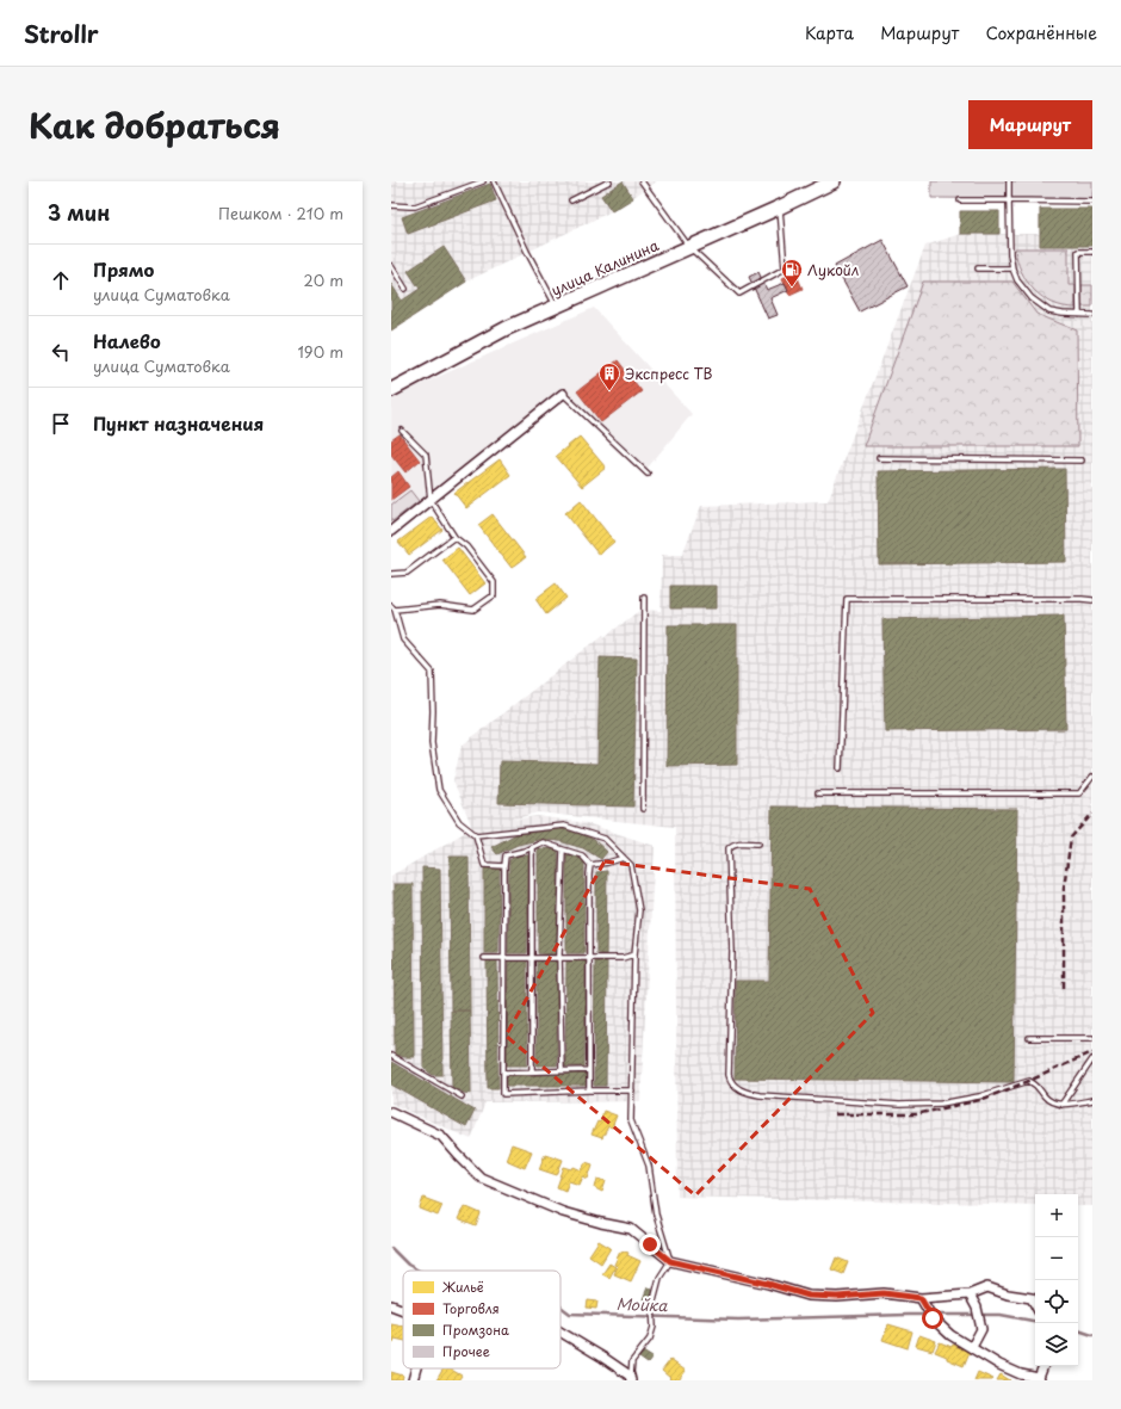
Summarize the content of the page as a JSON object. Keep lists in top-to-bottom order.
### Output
{
  "streets": {
    "main road": ["улица Калинина"]
  },
  "water": ["Мойка"],
  "places": {
    "fuel station": ["Лукойл"],
    "building": ["Экспресс ТВ"]
  },
  "legend": [
    "Жильё",
    "Торговля",
    "Промзона",
    "Прочее"
  ],
  "page": {
    "header": "Strollr",
    "nav": ["Карта", "Маршрут", "Сохранённые"],
    "title": "Как добраться",
    "buttons": "Маршрут",
    "heading": ["3 мин", "Пешком · 210 m"],
    "list": [
      ["Прямо", "улица Суматовка", "20 m"],
      ["Налево", "улица Суматовка", "190 m"],
      "Пункт назначения"
    ],
    "map_buttons": ["+", "−"]
  }
}
